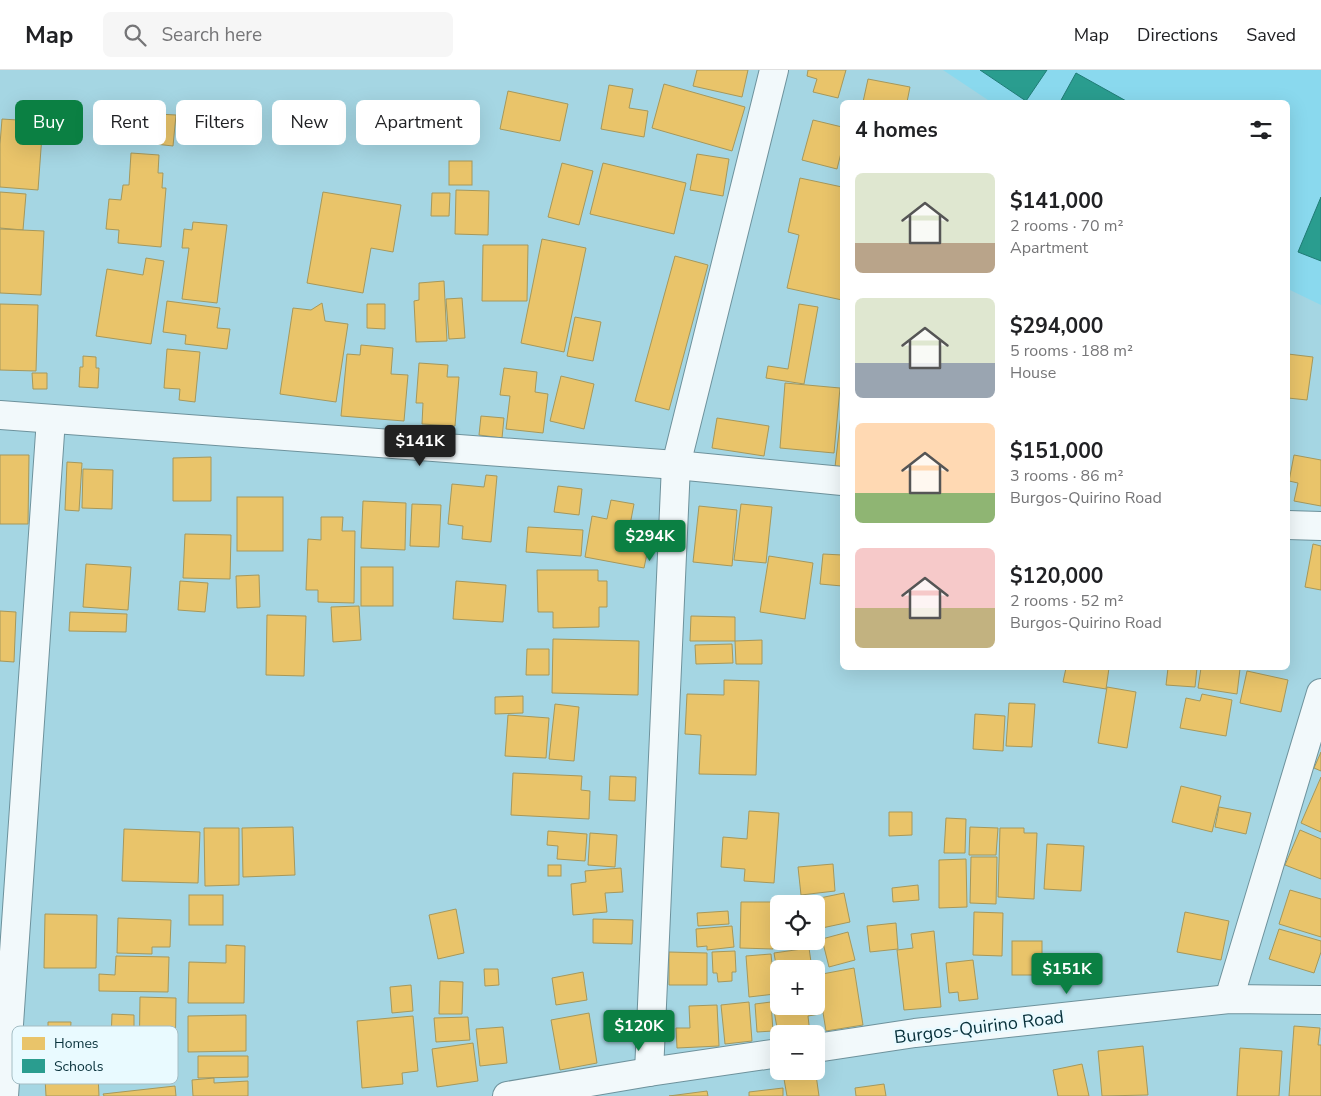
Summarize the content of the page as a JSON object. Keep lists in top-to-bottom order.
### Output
{
  "streets": {
    "street": ["Burgos-Quirino Road"]
  },
  "legend": ["Homes", "Schools"],
  "page": {
    "header": "Map",
    "search": "Search here",
    "nav": ["Map", "Directions", "Saved"],
    "chip": [
      "Buy",
      "Rent",
      "Filters",
      "New",
      "Apartment"
    ],
    "heading": "4 homes",
    "list": [
      {
        "name": "$141,000",
        "note": "2 rooms · 70 m² · Apartment"
      },
      {
        "name": "$294,000",
        "note": "5 rooms · 188 m² · House"
      },
      {
        "name": "$151,000",
        "note": "3 rooms · 86 m² · Burgos-Quirino Road"
      },
      {
        "name": "$120,000",
        "note": "2 rooms · 52 m² · Burgos-Quirino Road"
      }
    ],
    "price": [
      "$141K",
      "$294K",
      "$151K",
      "$120K"
    ],
    "map_buttons": ["+", "−"]
  }
}
